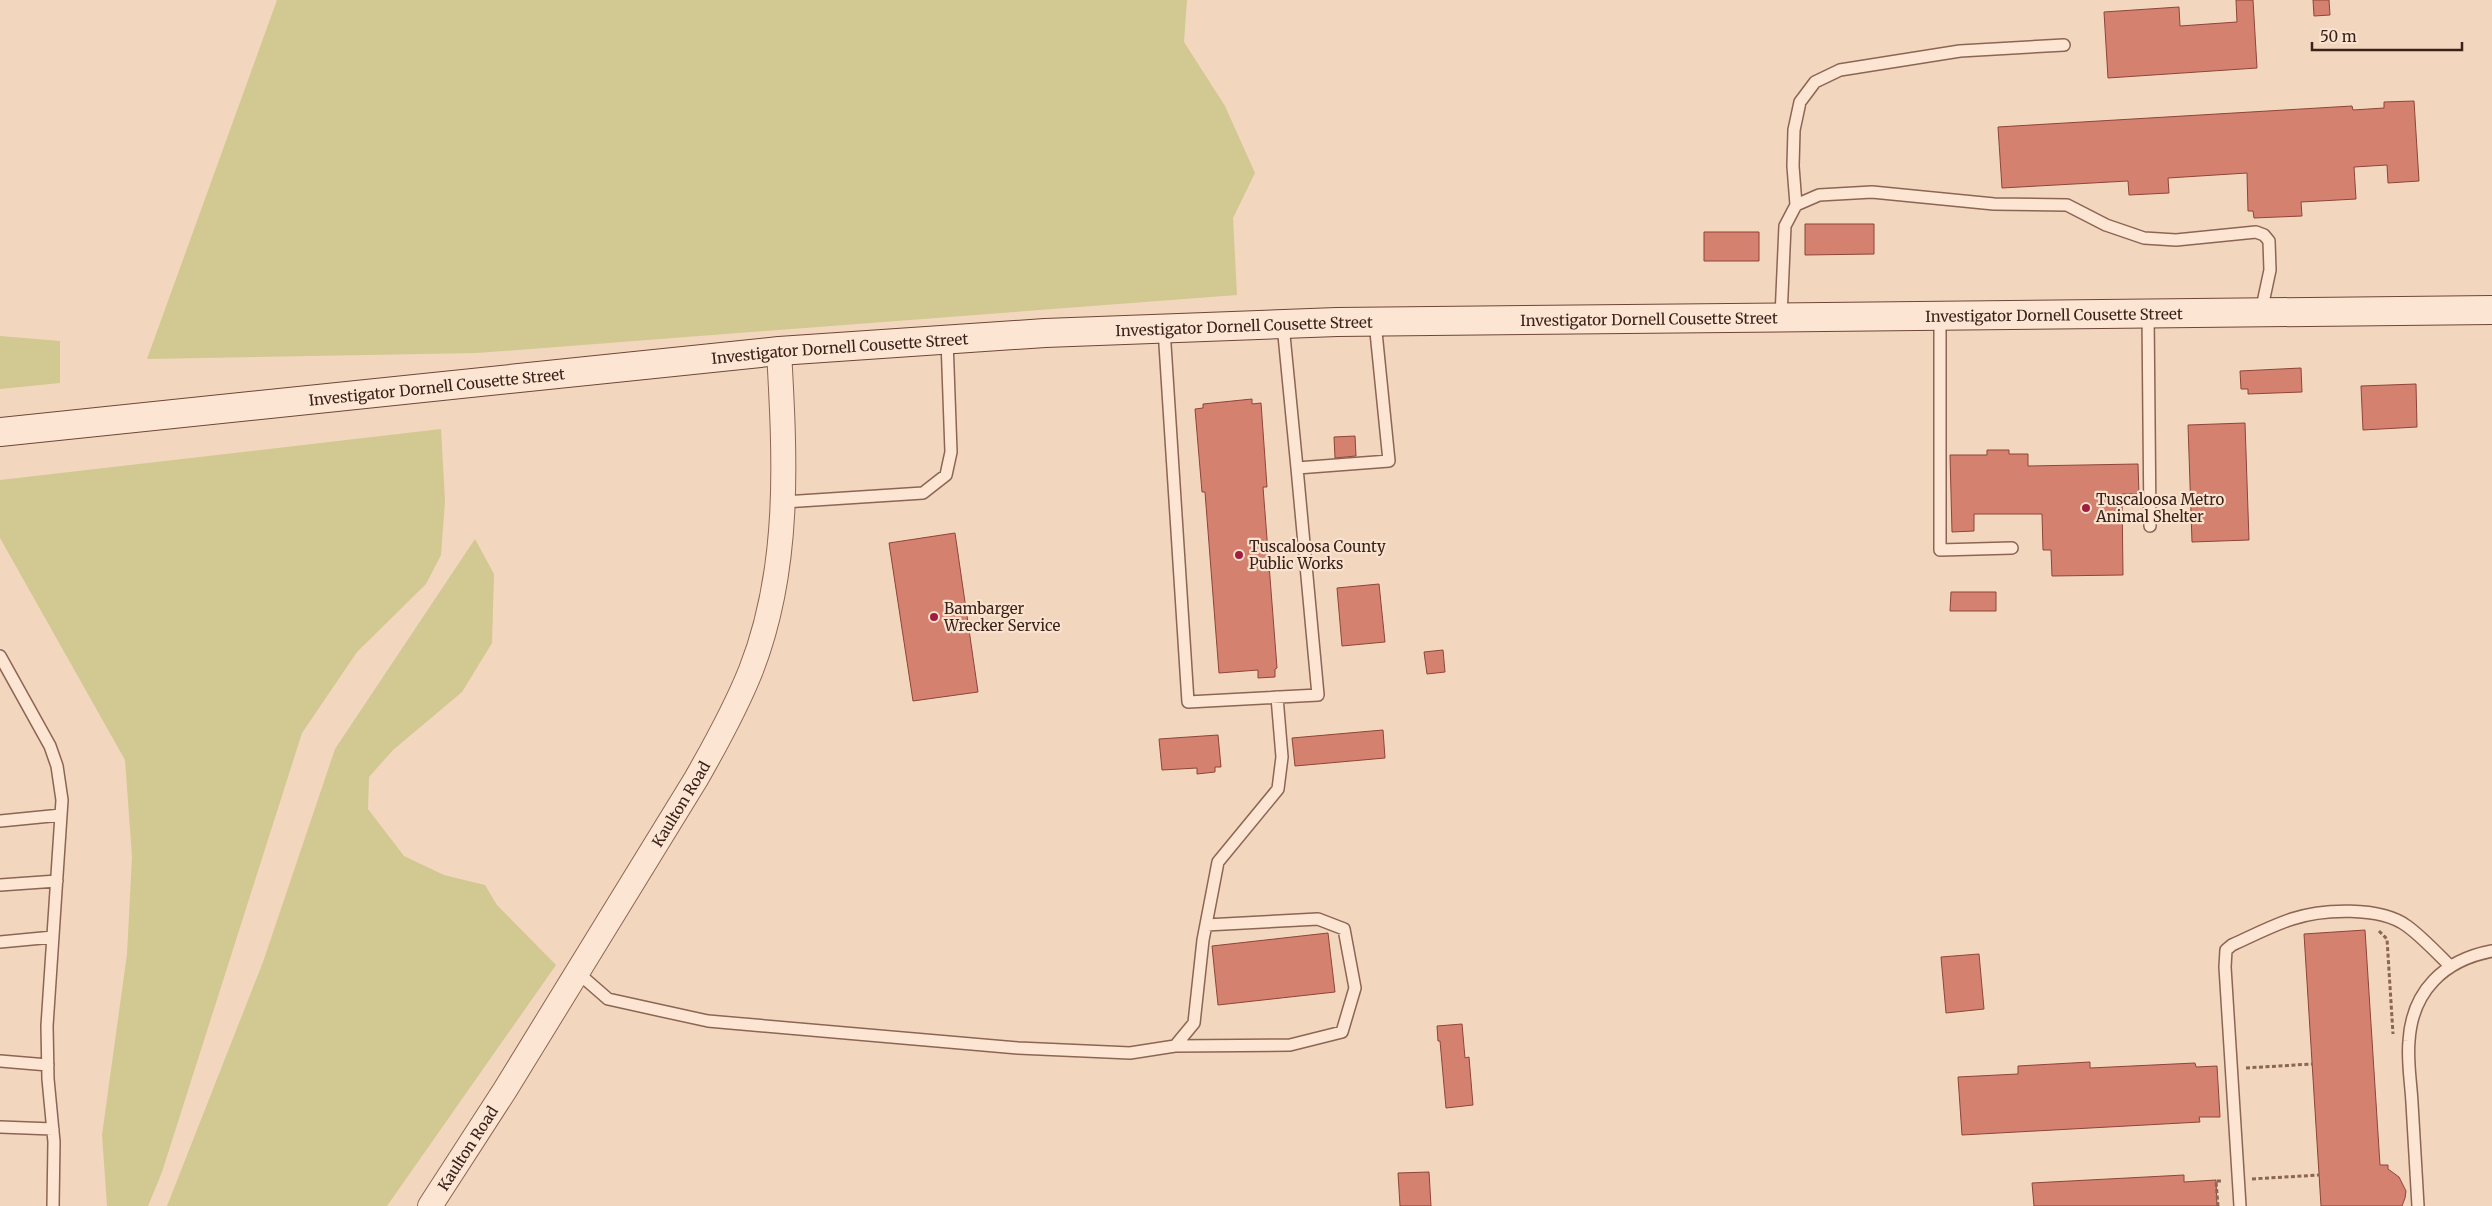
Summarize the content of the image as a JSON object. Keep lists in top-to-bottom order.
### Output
{
  "streets": {
    "main road": ["Investigator Dornell Cousette Street"],
    "street": ["Kaulton Road"]
  },
  "crossings": [
    ["Investigator Dornell Cousette Street", "Kaulton Road"]
  ],
  "places": ["Tuscaloosa Metro Animal Shelter", "Tuscaloosa County Public Works", "Bambarger Wrecker Service"],
  "scale_bar": "50 m"
}
